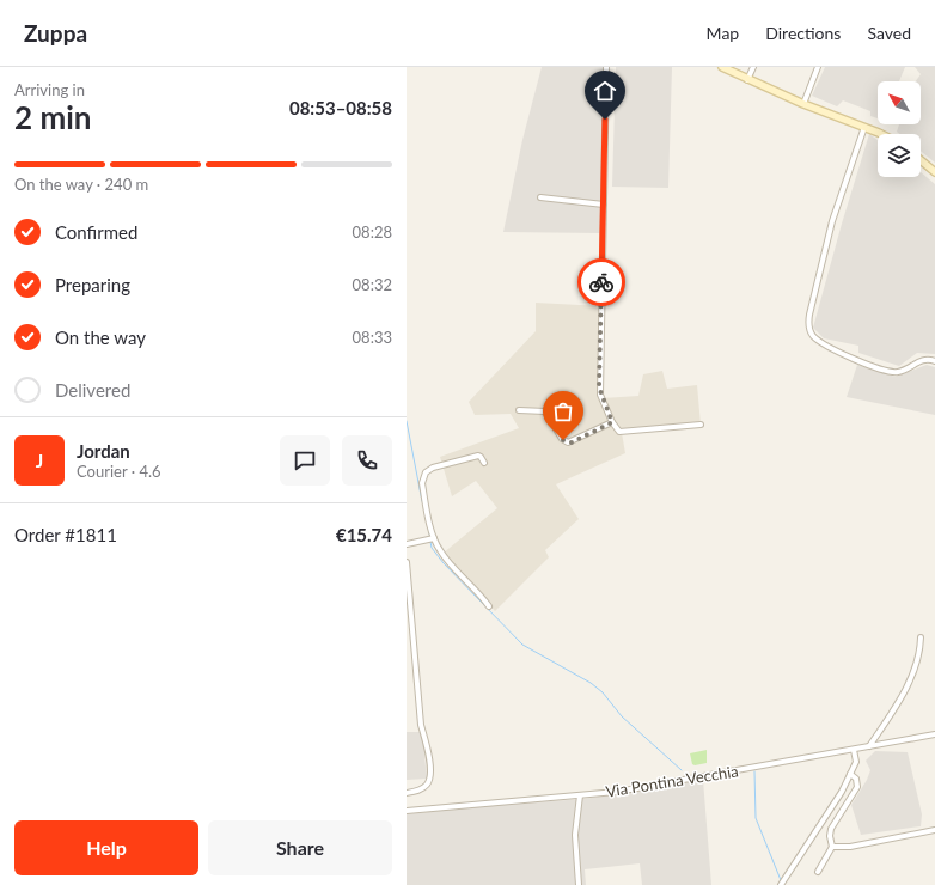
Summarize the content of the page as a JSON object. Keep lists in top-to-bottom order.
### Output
{
  "streets": {
    "street": ["Via Pontina Vecchia"]
  },
  "north": "top left",
  "page": {
    "header": "Zuppa",
    "nav": ["Map", "Directions", "Saved"],
    "heading": ["2 min", "Arriving in", "08:53–08:58"],
    "panel": [
      "Jordan",
      "Courier · 4.6",
      "Order #1811",
      "€15.74"
    ],
    "bar": "On the way · 240 m",
    "list": [
      ["Confirmed", "08:28"],
      ["Preparing", "08:32"],
      ["On the way", "08:33"],
      "Delivered"
    ],
    "round": "J",
    "buttons": ["Help", "Share"]
  }
}
